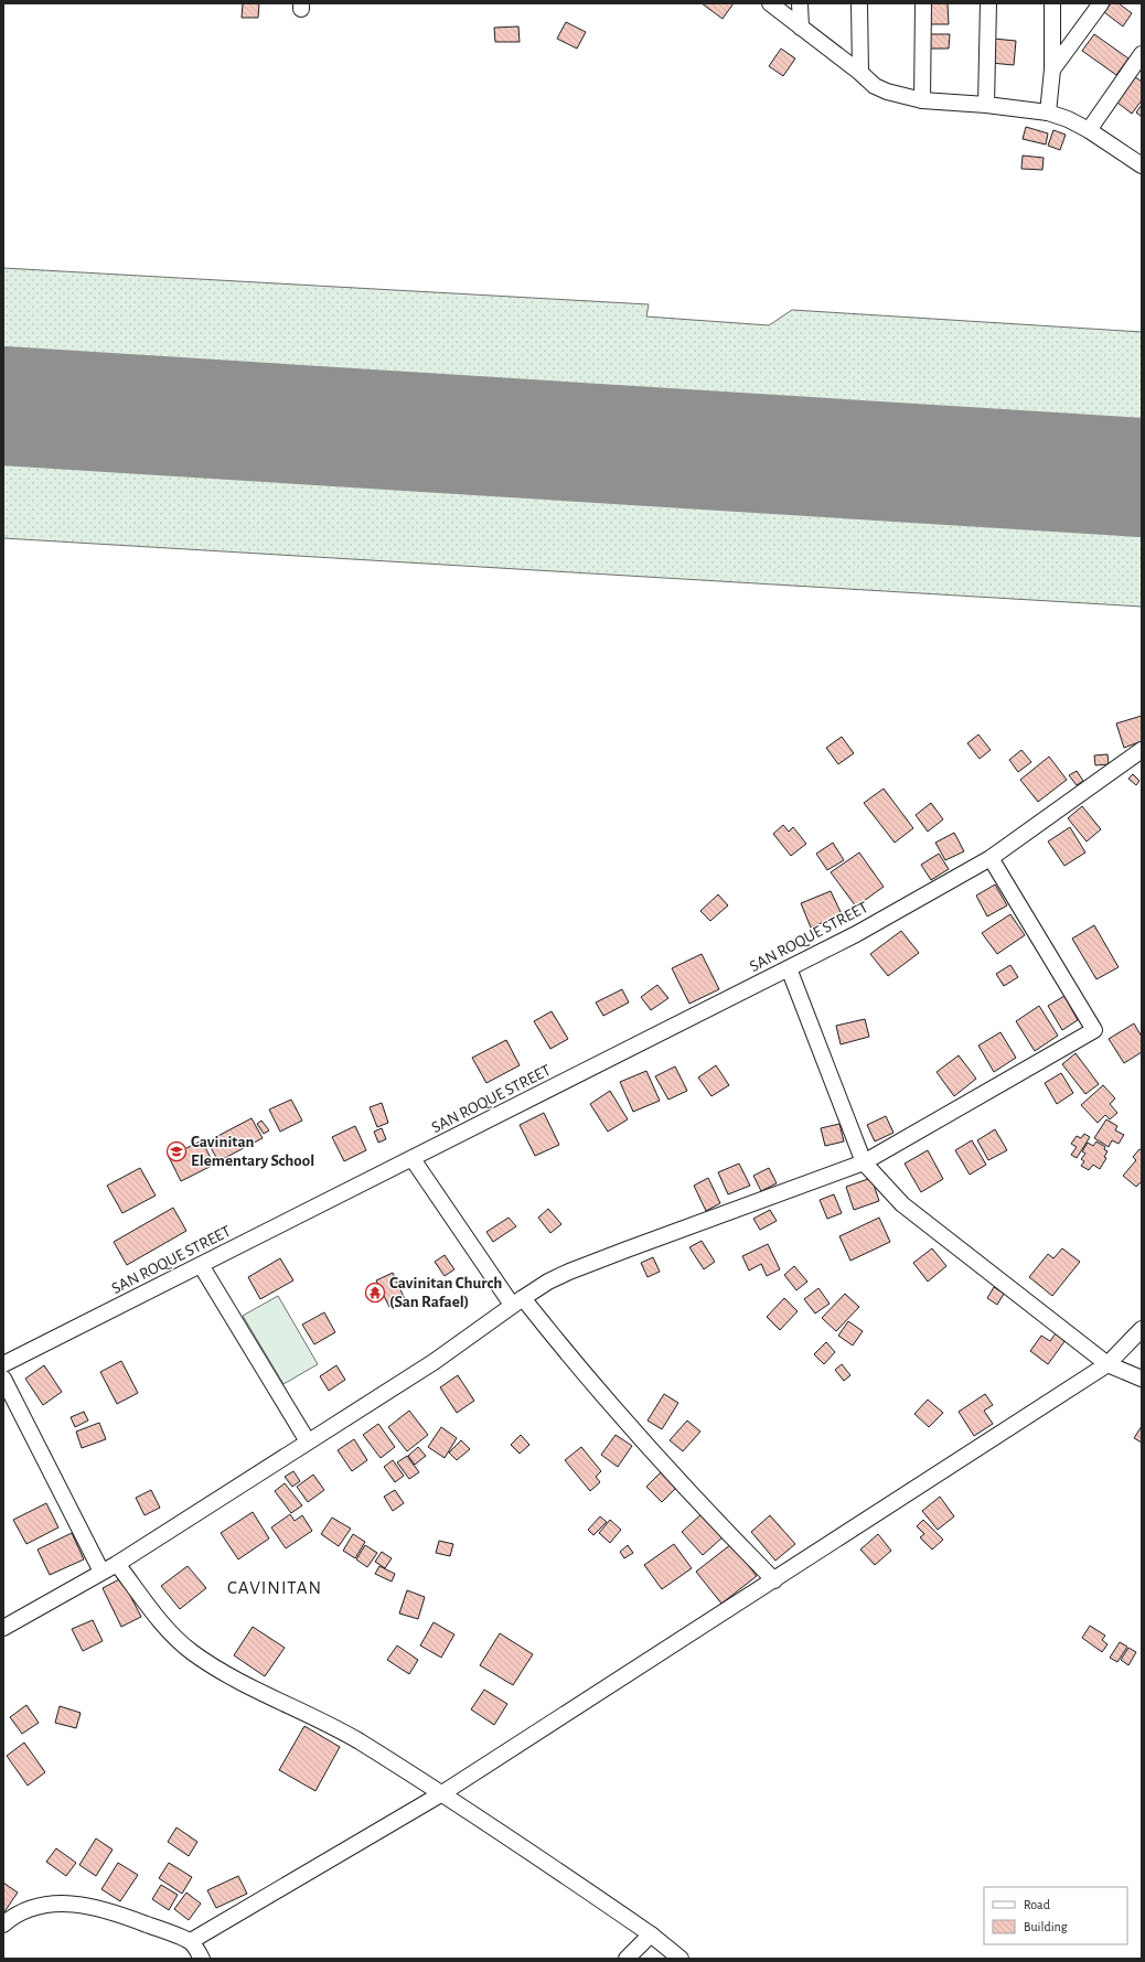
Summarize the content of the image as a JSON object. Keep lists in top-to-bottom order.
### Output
{
  "streets": {
    "street": ["SAN ROQUE STREET"]
  },
  "districts": ["CAVINITAN"],
  "places": {
    "school or university": ["Cavinitan Elementary School"],
    "temple": ["Cavinitan Church (San Rafael)"]
  },
  "legend": ["Road", "Building"]
}
